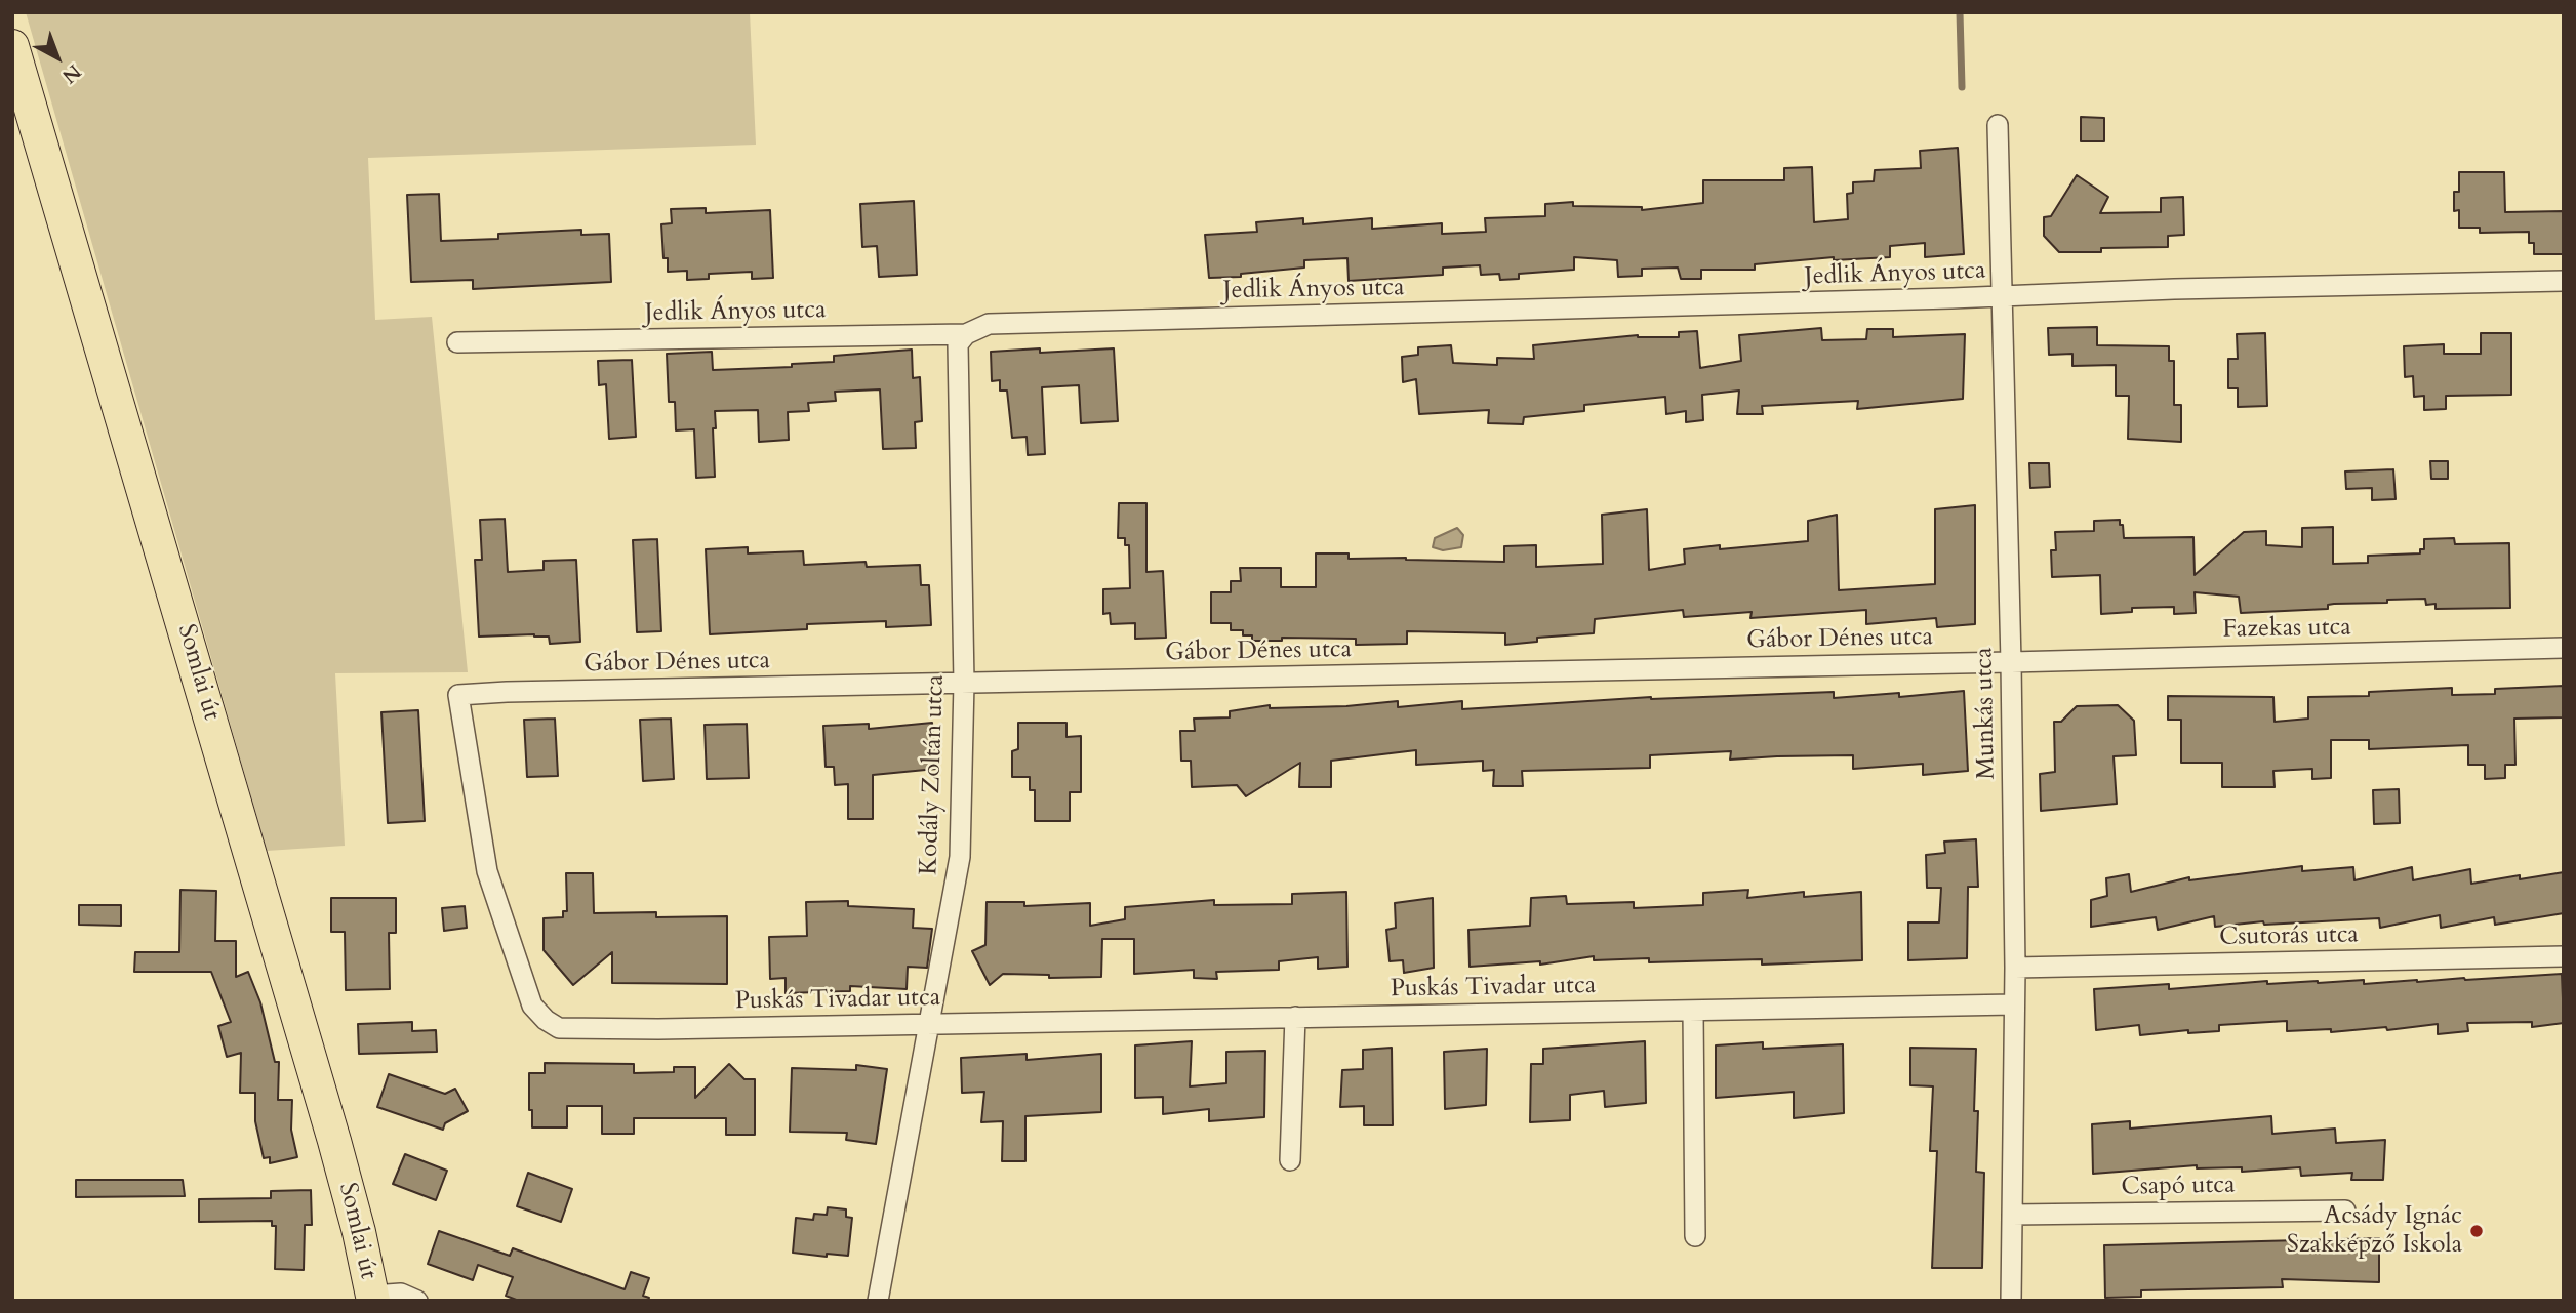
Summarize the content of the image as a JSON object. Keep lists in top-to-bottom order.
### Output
{
  "streets": {
    "main road": ["Somlai út"],
    "street": [
      "Jedlik Ányos utca",
      "Fazekas utca",
      "Gábor Dénes utca",
      "Munkás utca",
      "Kodály Zoltán utca",
      "Csutorás utca",
      "Puskás Tivadar utca",
      "Csapó utca"
    ]
  },
  "crossings": [
    ["Jedlik Ányos utca", "Munkás utca"],
    ["Jedlik Ányos utca", "Kodály Zoltán utca"],
    ["Fazekas utca", "Gábor Dénes utca"],
    ["Fazekas utca", "Munkás utca"],
    ["Gábor Dénes utca", "Munkás utca"],
    ["Gábor Dénes utca", "Kodály Zoltán utca"],
    ["Gábor Dénes utca", "Puskás Tivadar utca"],
    ["Munkás utca", "Csutorás utca"],
    ["Munkás utca", "Puskás Tivadar utca"],
    ["Munkás utca", "Csapó utca"],
    ["Kodály Zoltán utca", "Puskás Tivadar utca"]
  ],
  "places": ["Acsády Ignác Szakképző Iskola"],
  "north": "bottom right"
}
